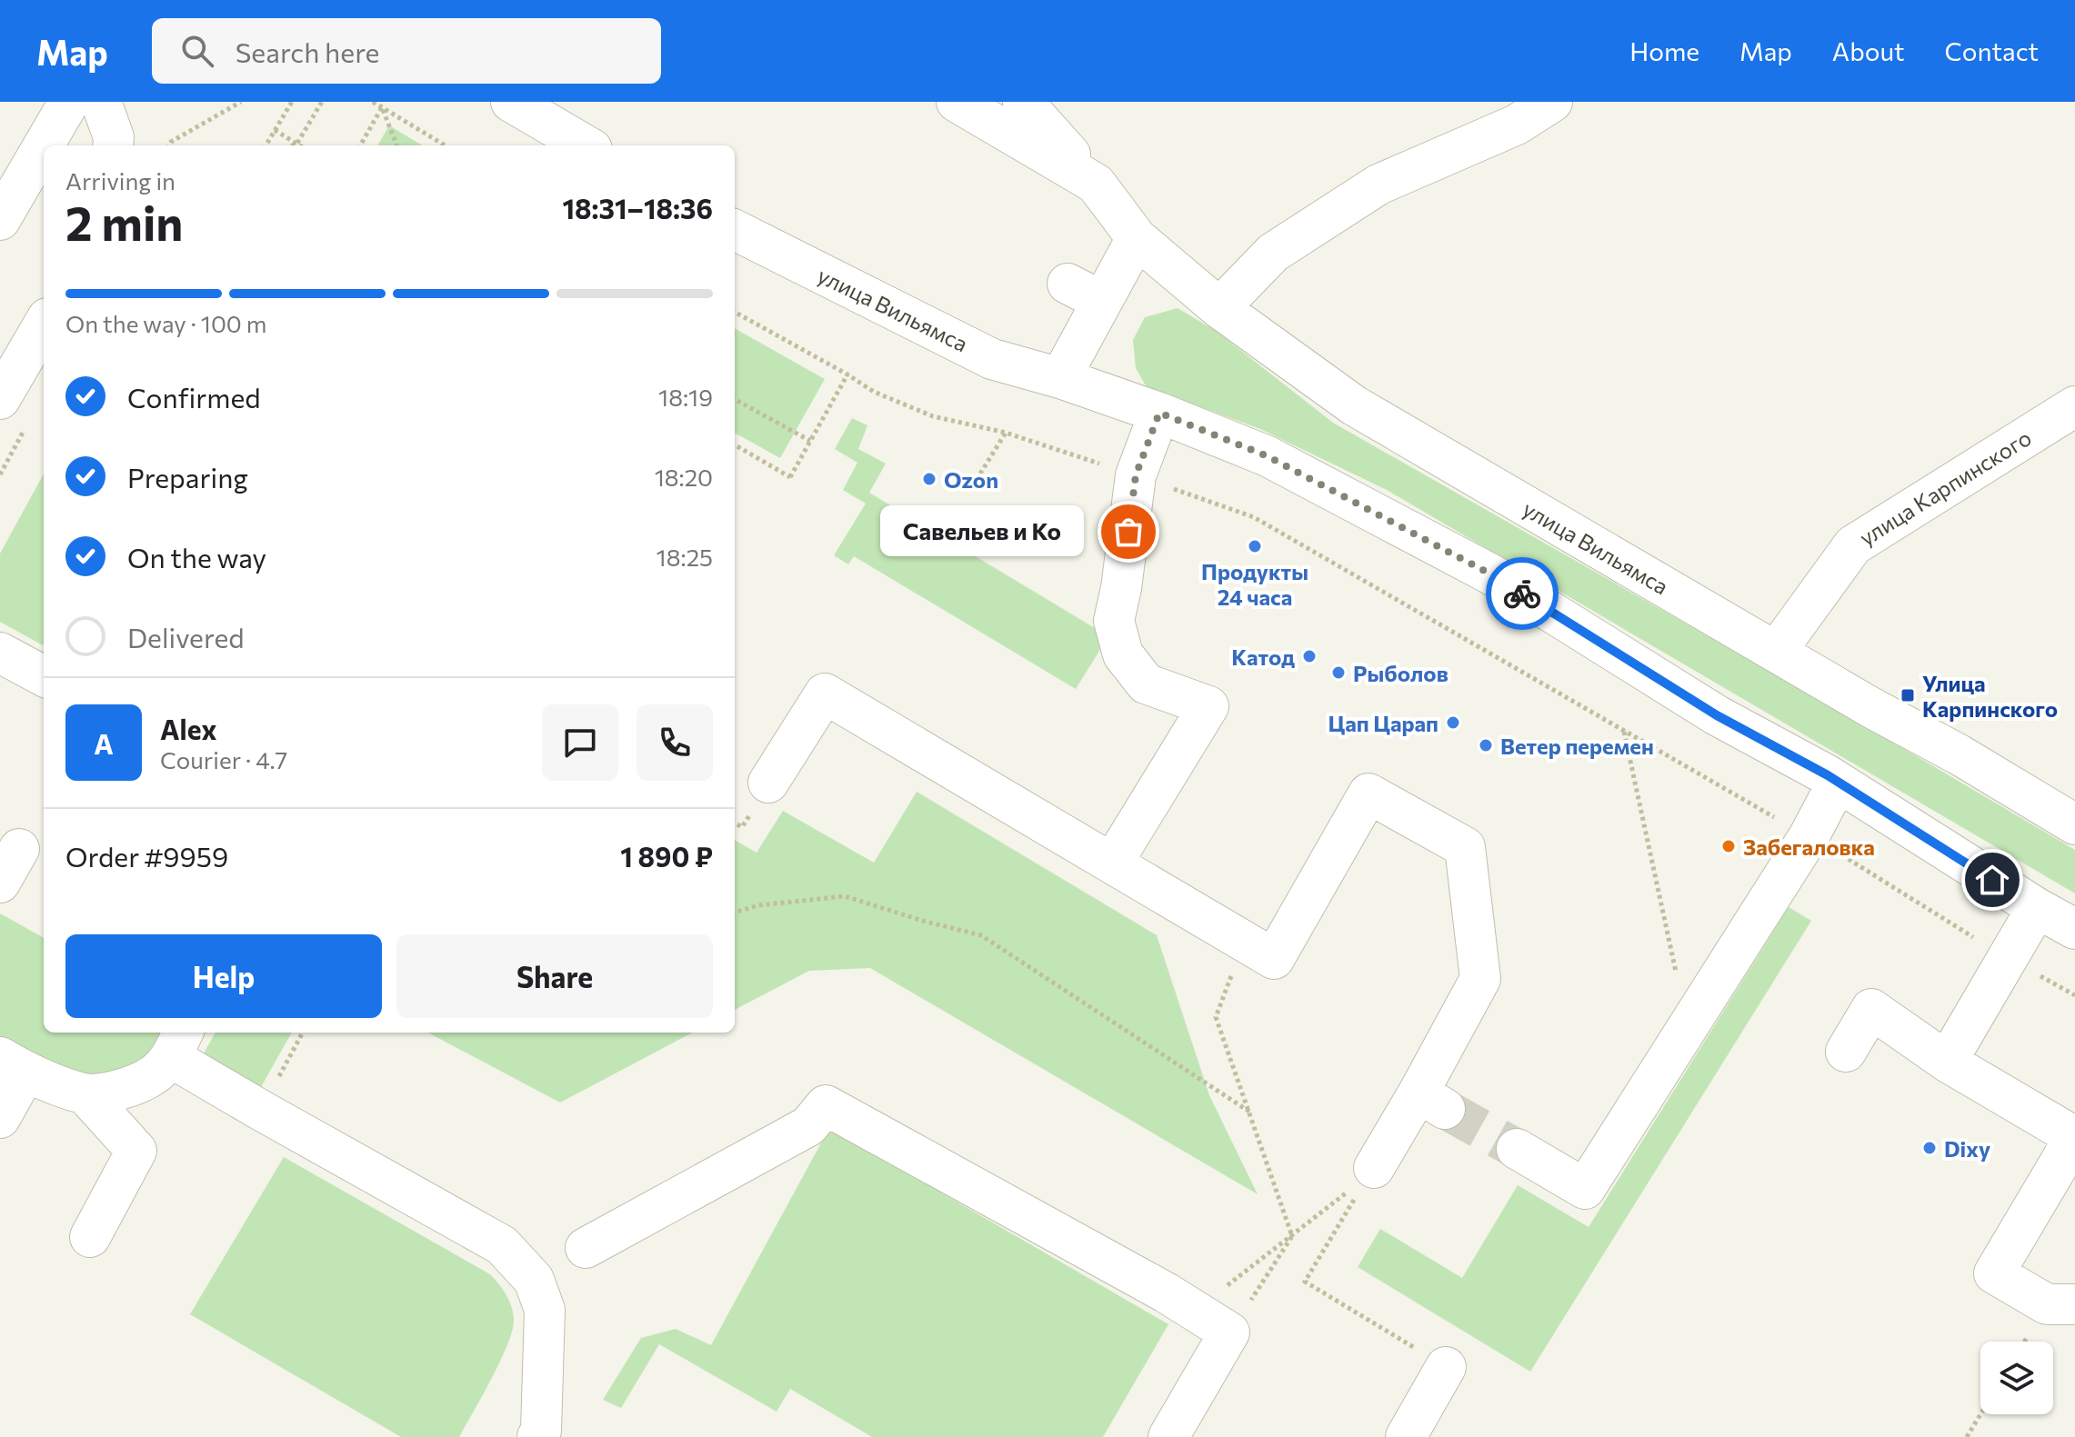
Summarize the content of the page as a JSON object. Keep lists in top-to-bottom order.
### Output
{
  "streets": {
    "street": ["улица Вильямса", "улица Карпинского"]
  },
  "crossings": [
    ["улица Вильямса", "улица Карпинского"]
  ],
  "places": {
    "other": [
      "Ozon",
      "Савельев и Ко",
      "Продукты 24 часа",
      "Катод",
      "Рыболов",
      "Цап Царап",
      "Ветер перемен",
      "Забегаловка",
      "Dixy"
    ],
    "transit": ["Улица Карпинского"]
  },
  "page": {
    "header": "Map",
    "search": "Search here",
    "nav": [
      "Home",
      "Map",
      "About",
      "Contact"
    ],
    "heading": ["2 min", "Arriving in", "18:31–18:36"],
    "panel": [
      "Alex",
      "Courier · 4.7",
      "Order #9959",
      "1 890 ₽"
    ],
    "bar": "On the way · 100 m",
    "list": [
      ["Confirmed", "18:19"],
      ["Preparing", "18:20"],
      ["On the way", "18:25"],
      "Delivered"
    ],
    "bubble": "Савельев и Ко",
    "round": "A",
    "buttons": ["Help", "Share"]
  }
}
